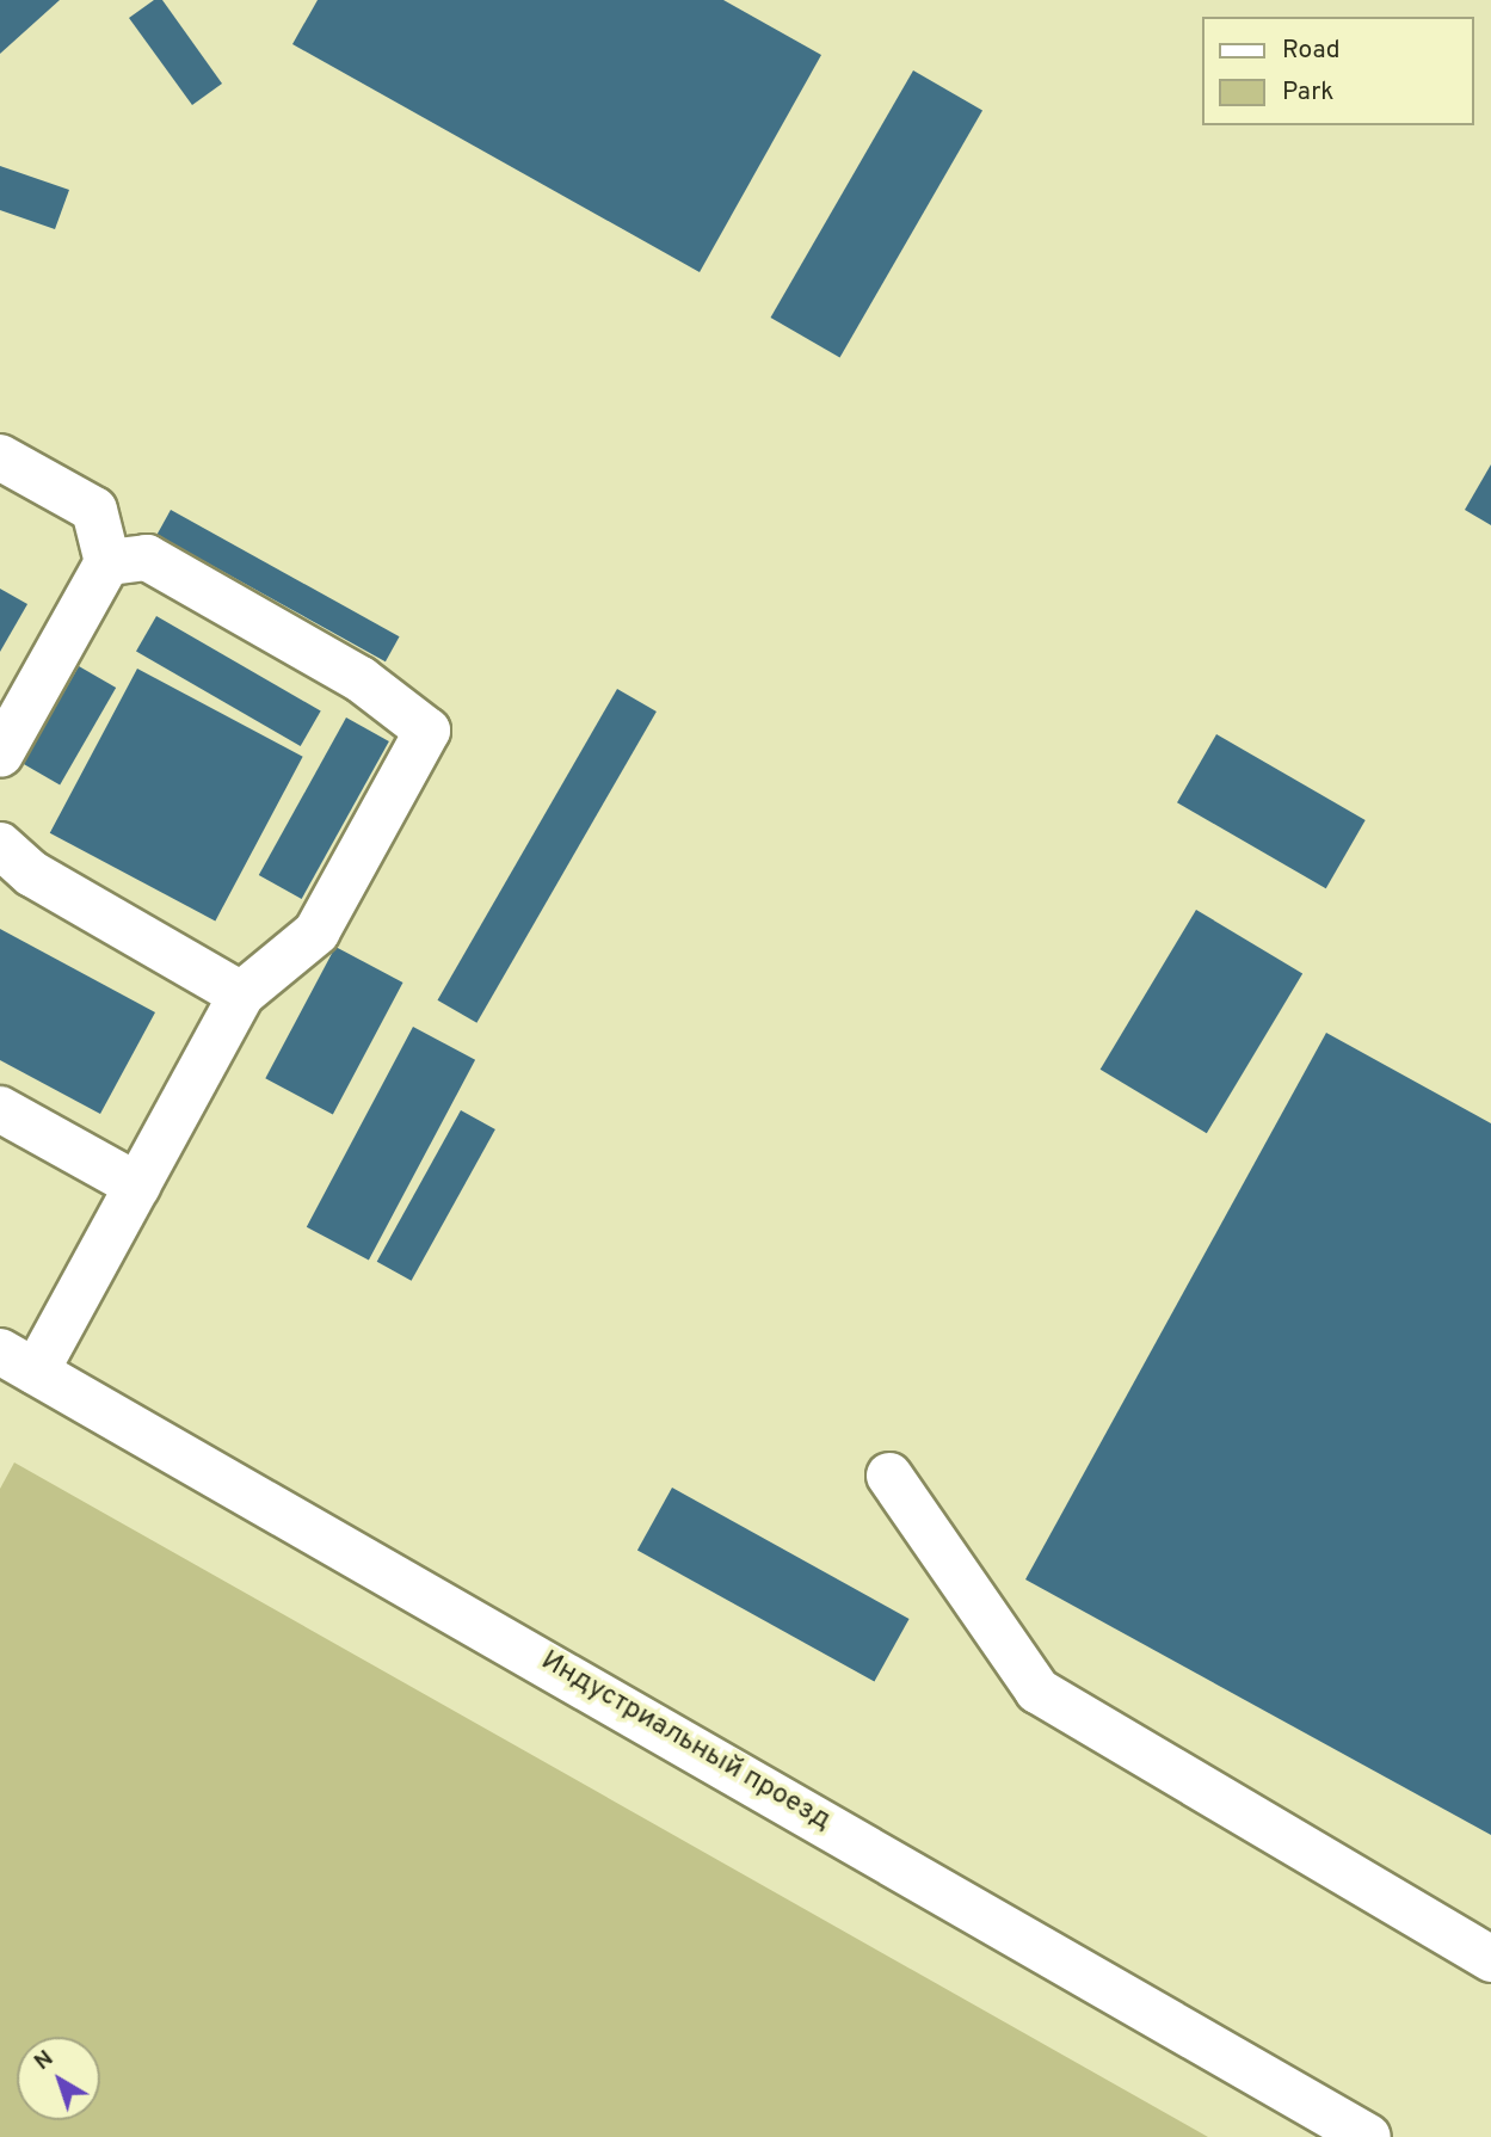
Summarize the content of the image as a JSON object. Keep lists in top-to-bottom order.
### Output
{
  "streets": {
    "street": ["Индустриальный проезд"]
  },
  "legend": ["Road", "Park"],
  "north": "top left"
}
